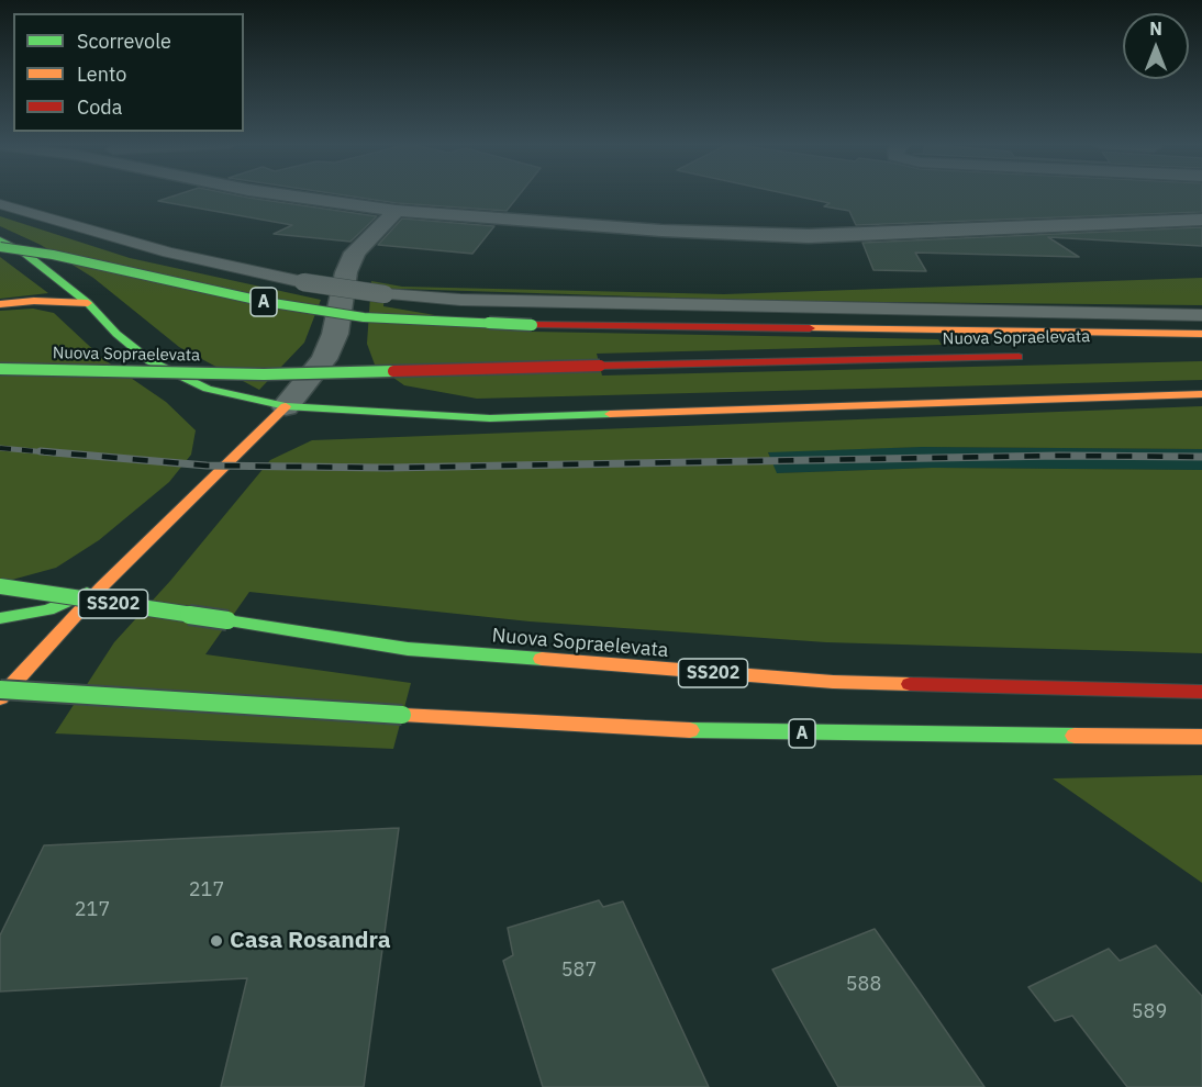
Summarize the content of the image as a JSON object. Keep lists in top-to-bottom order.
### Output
{
  "streets": {
    "main road": ["A", "Nuova Sopraelevata", "SS202"]
  },
  "places": ["Casa Rosandra"],
  "house_numbers": [
    "217",
    "217",
    "587",
    "588",
    "589"
  ],
  "legend": ["Scorrevole", "Lento", "Coda"],
  "north": "top"
}
